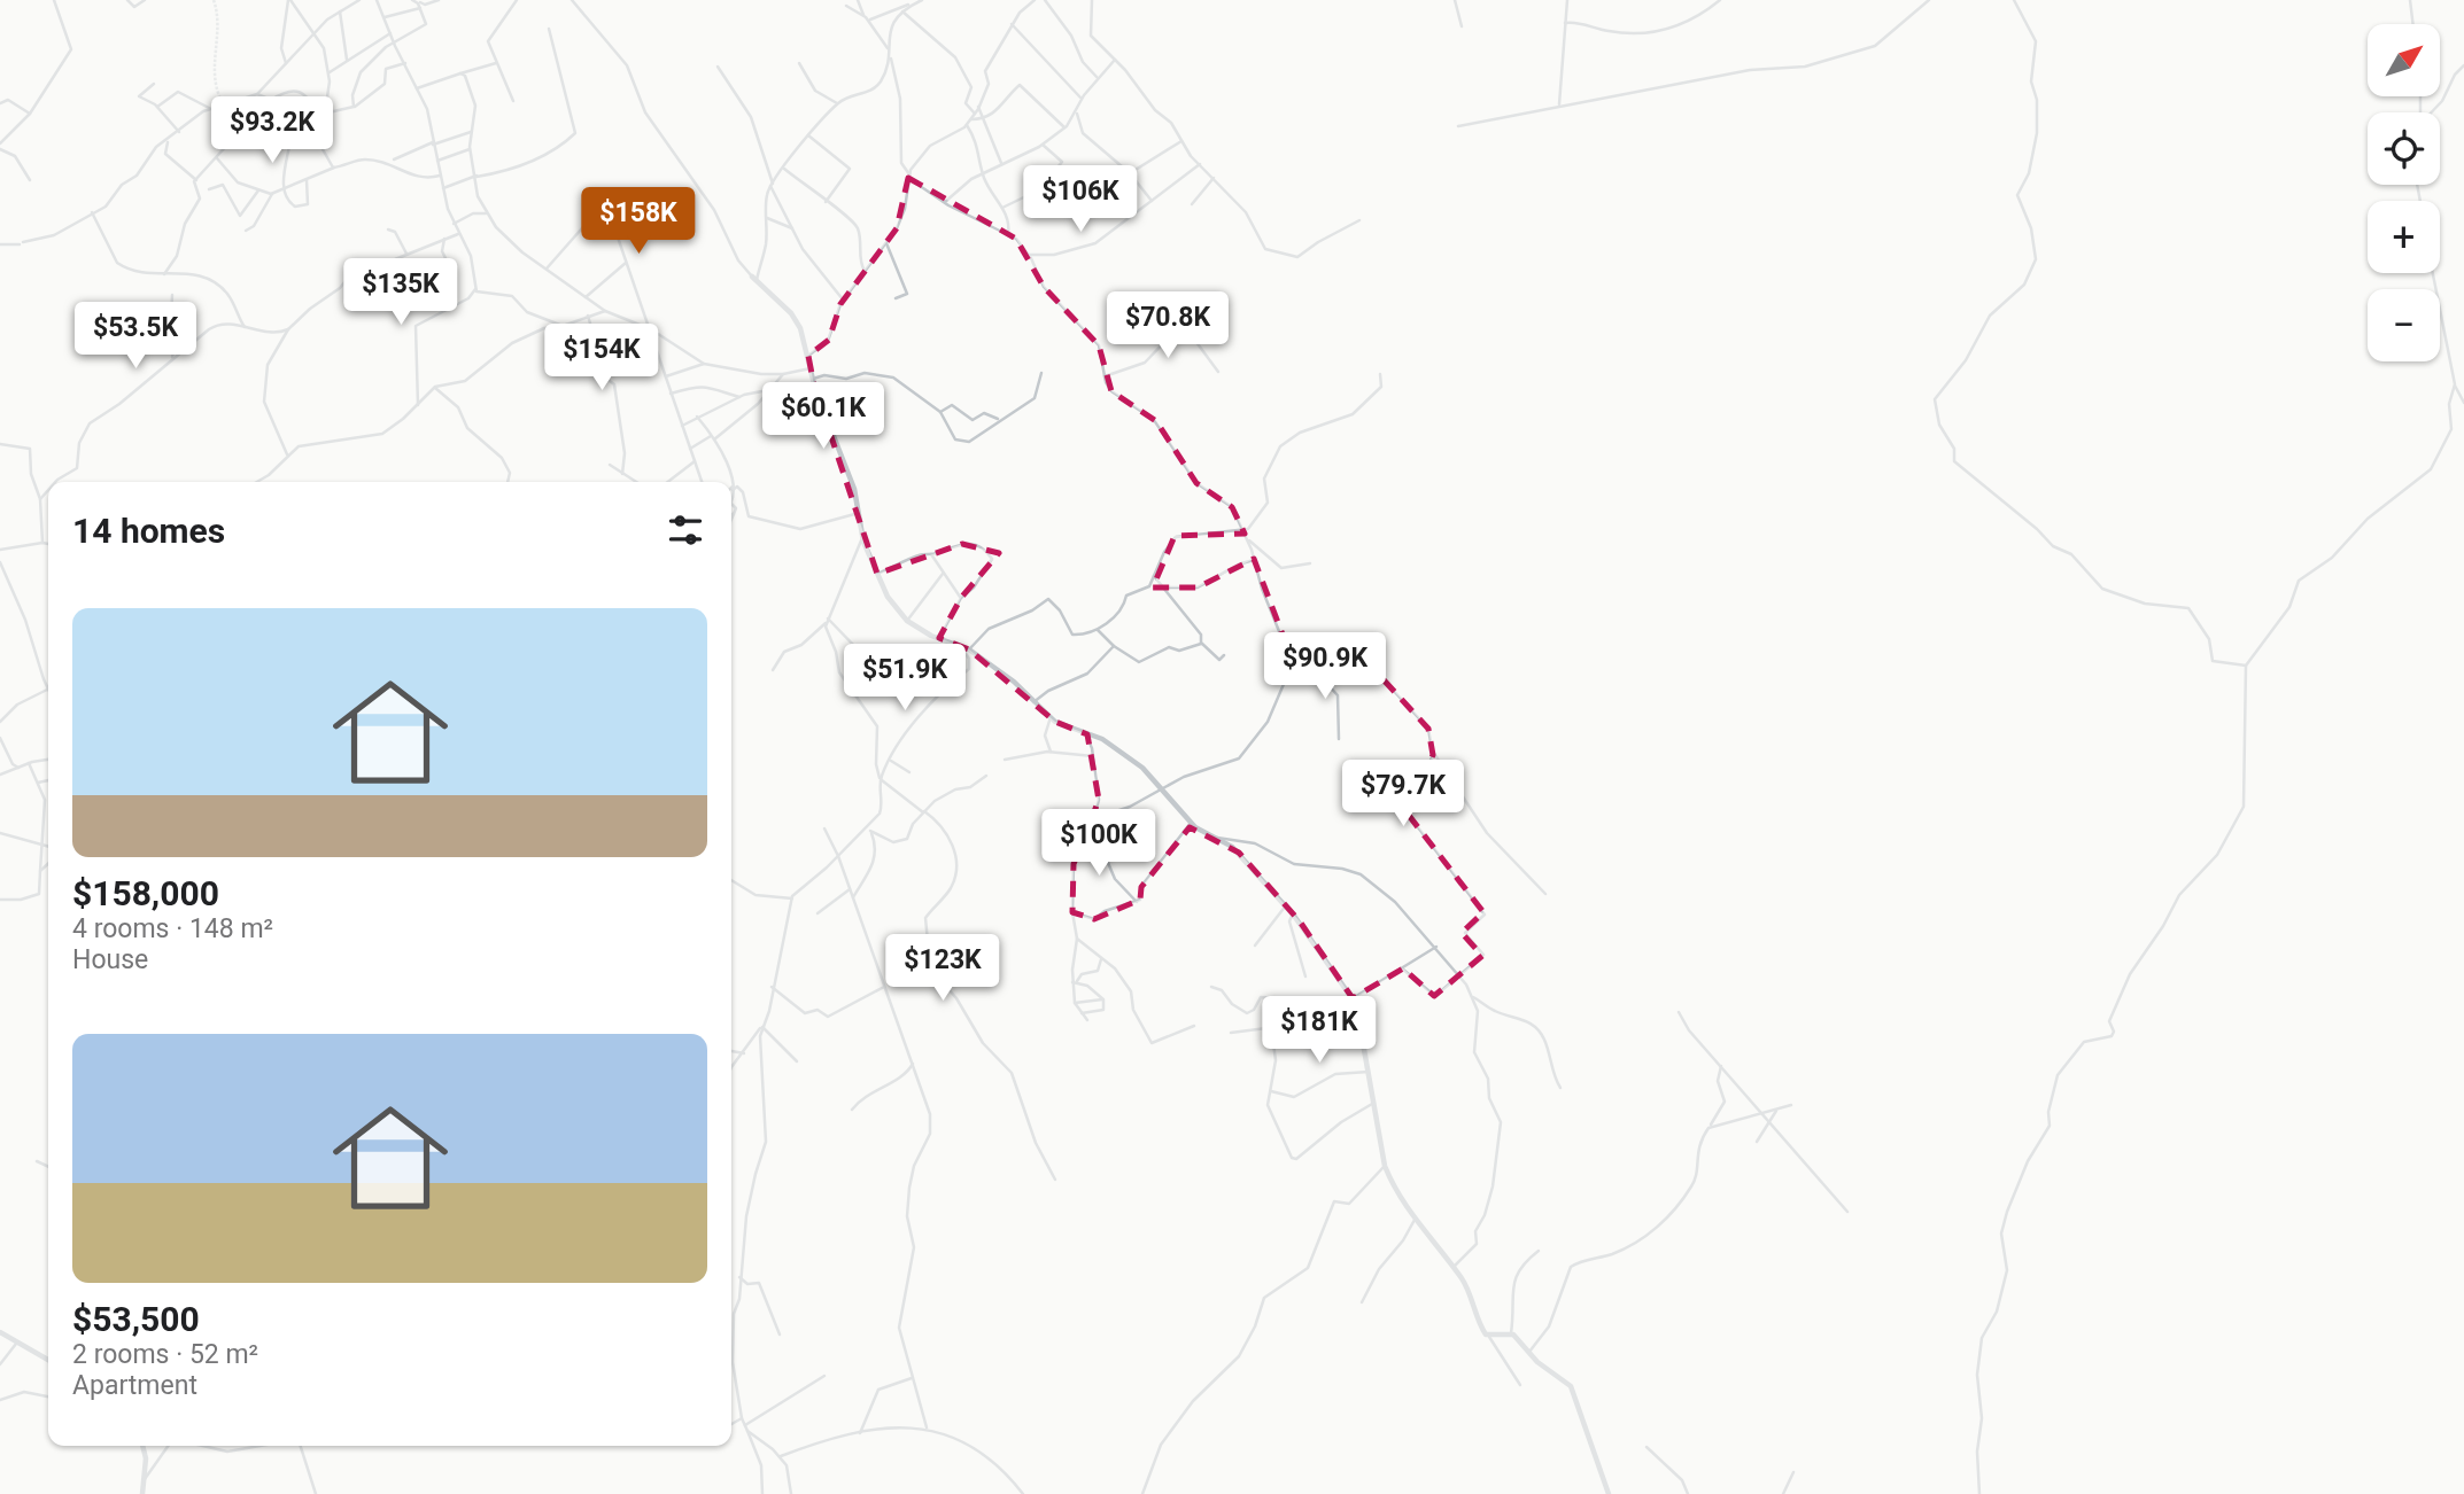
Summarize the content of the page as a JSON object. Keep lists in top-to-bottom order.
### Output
{
  "north": "top right",
  "page": {
    "map_buttons": ["+", "−"],
    "price": [
      "$93.2K",
      "$106K",
      "$158K",
      "$135K",
      "$70.8K",
      "$53.5K",
      "$154K",
      "$60.1K",
      "$90.9K",
      "$51.9K",
      "$79.7K",
      "$100K",
      "$123K",
      "$181K"
    ],
    "heading": "14 homes",
    "list": [
      {
        "name": "$158,000",
        "note": "4 rooms · 148 m² · House"
      },
      {
        "name": "$53,500",
        "note": "2 rooms · 52 m² · Apartment"
      }
    ]
  }
}
